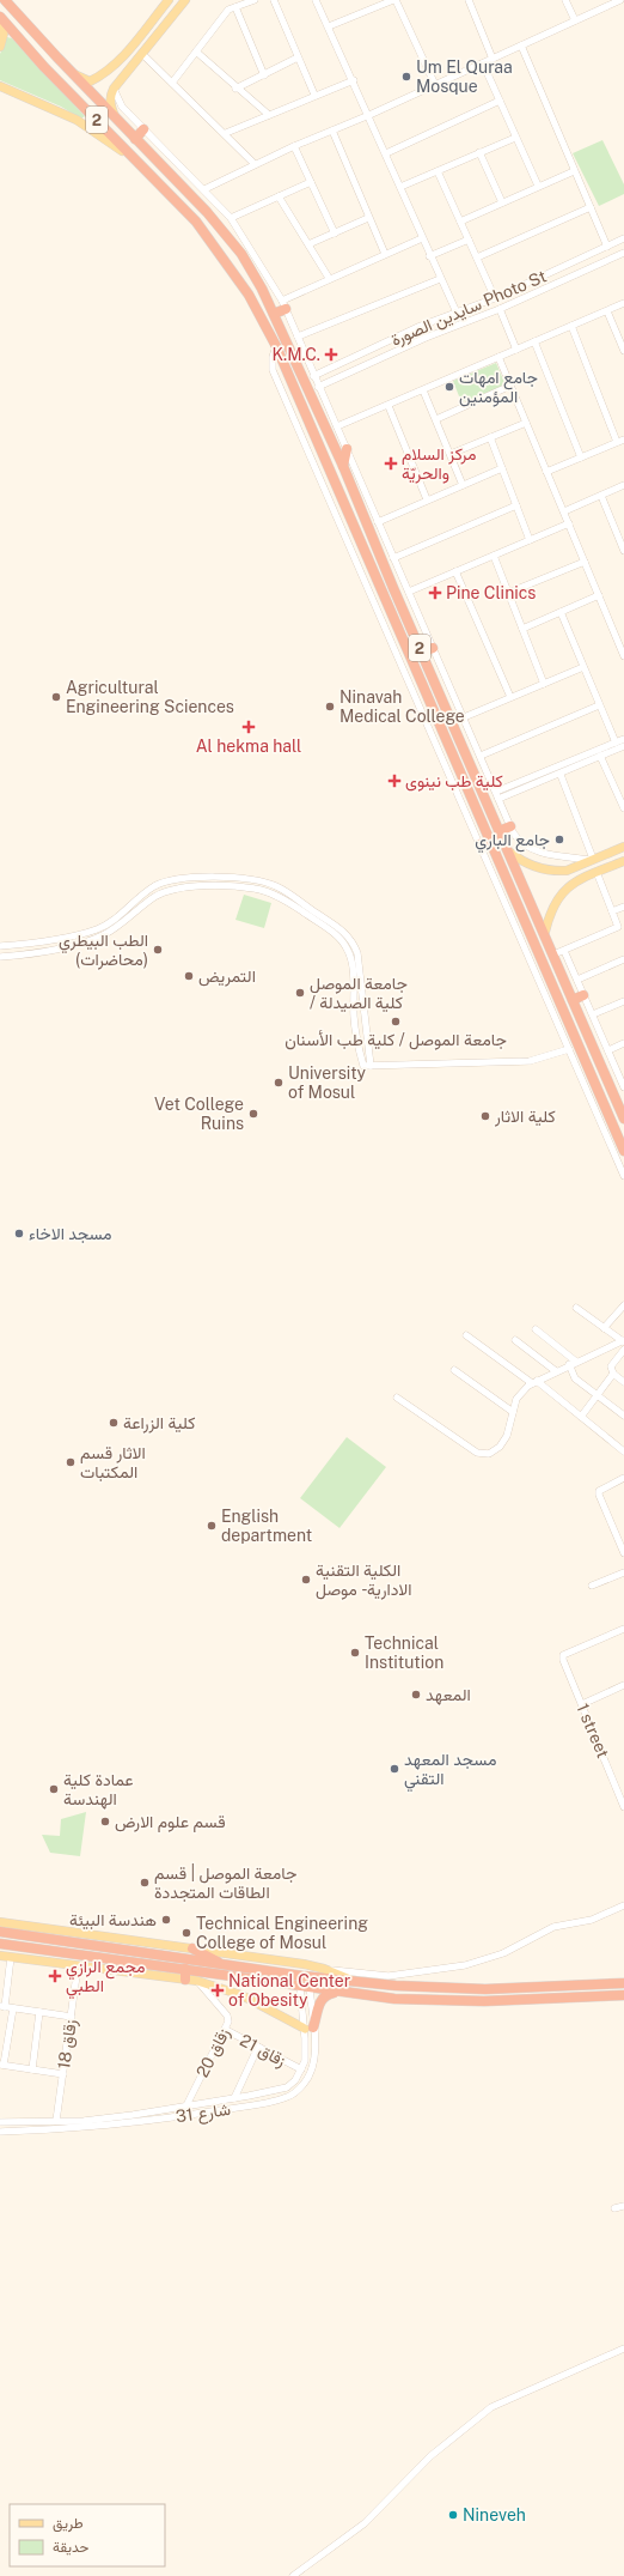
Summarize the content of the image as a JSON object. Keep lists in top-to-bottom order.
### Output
{
  "streets": {
    "highway": ["2"],
    "street": [
      "سايدين الصورة Photo St",
      "1 street",
      "زقاق 18",
      "زقاق 21",
      "زقاق 20",
      "شارع 31"
    ]
  },
  "crossings": [
    ["زقاق 18", "شارع 31"],
    ["زقاق 21", "زقاق 20"],
    ["زقاق 20", "شارع 31"]
  ],
  "places": {
    "other": [
      "Um El Quraa Mosque",
      "جامع امهات المؤمنين",
      "Agricultural Engineering Sciences",
      "Ninavah Medical College",
      "جامع الباري",
      "الطب البيطري (محاضرات)",
      "التمريض",
      "جامعة الموصل / كلية الصيدلة",
      "جامعة الموصل / كلية طب الأسنان",
      "University of Mosul",
      "Vet College Ruins",
      "كلية الاثار",
      "مسجد الاخاء",
      "كلية الزراعة",
      "الاثار قسم المكتبات",
      "English department",
      "الكلية التقنية الادارية - موصل",
      "Technical Institution",
      "المعهد",
      "مسجد المعهد التقني",
      "عمادة كلية الهندسة",
      "قسم علوم الارض",
      "جامعة الموصل | قسم الطاقات المتجددة",
      "هندسة البيئة",
      "Technical Engineering College of Mosul",
      "Nineveh"
    ],
    "health": [
      "K.M.C.",
      "مركز السلام والحريّة",
      "Pine Clinics",
      "Al hekma hall",
      "كلية طب نينوى",
      "مجمع الرازي الطبي",
      "National Center of Obesity"
    ]
  },
  "legend": ["طريق", "حديقة"]
}
